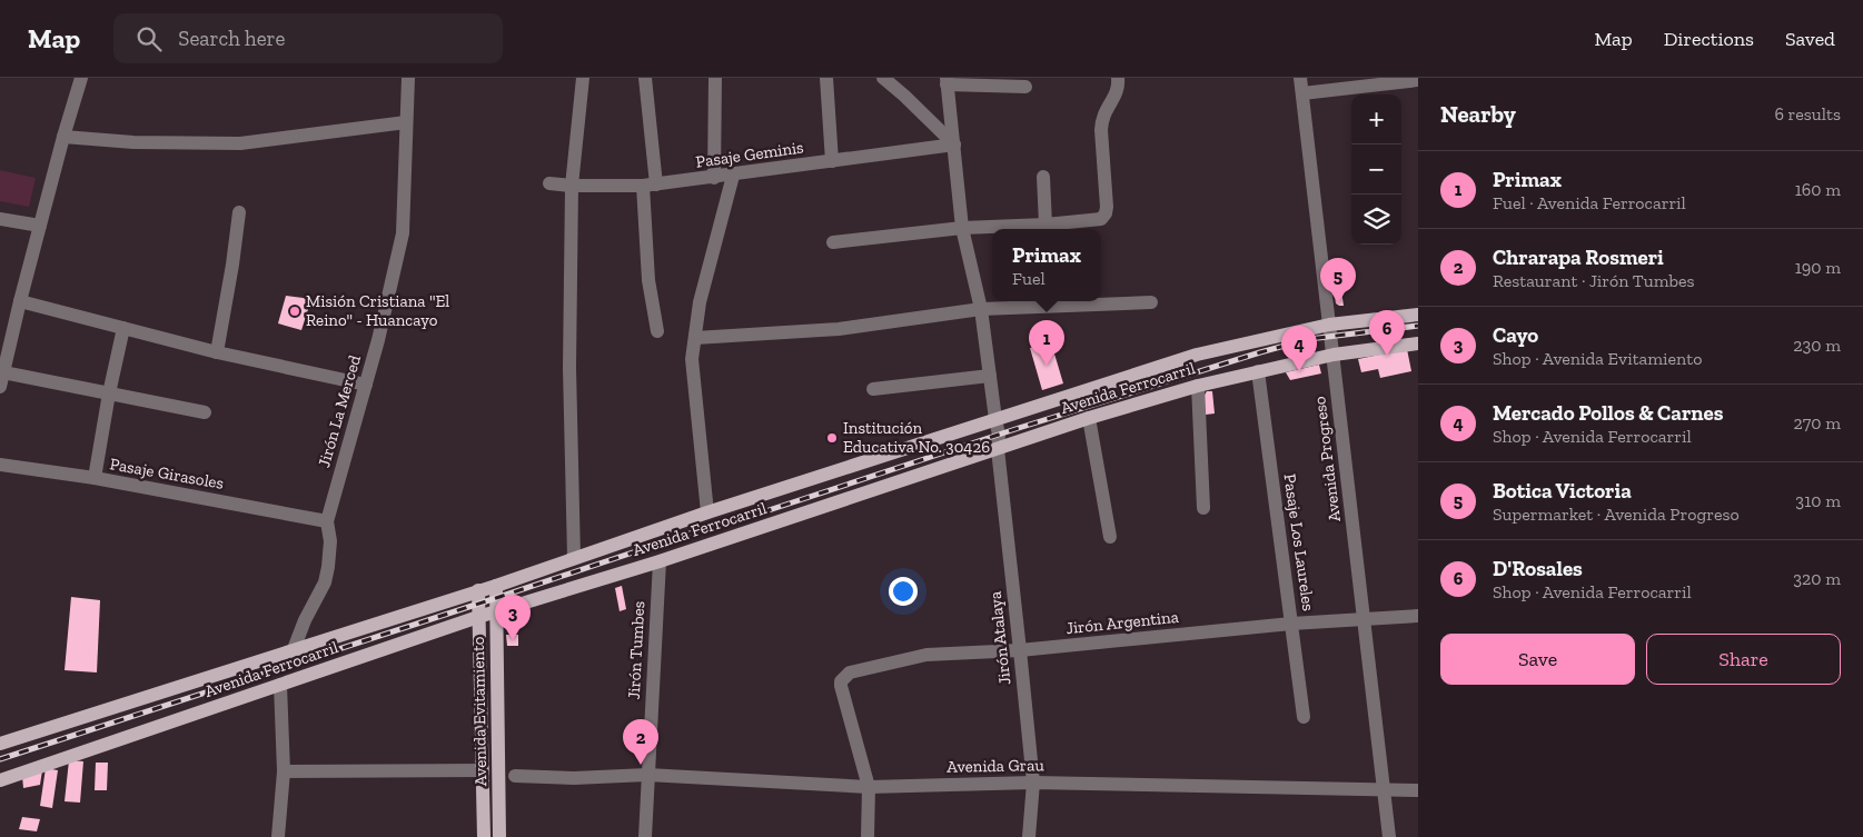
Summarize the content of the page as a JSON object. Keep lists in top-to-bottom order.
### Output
{
  "streets": {
    "main road": ["Avenida Ferrocarril", "Avenida Evitamiento"],
    "street": [
      "Pasaje Geminis",
      "Jirón La Merced",
      "Avenida Progreso",
      "Pasaje Girasoles",
      "Pasaje Los Laureles",
      "Jirón Argentina",
      "Jirón Atalaya",
      "Jirón Tumbes",
      "Avenida Grau"
    ]
  },
  "crossings": [
    ["Pasaje Geminis", "Jirón Atalaya"],
    ["Avenida Ferrocarril", "Jirón La Merced"],
    ["Avenida Ferrocarril", "Avenida Progreso"],
    ["Avenida Ferrocarril", "Pasaje Los Laureles"],
    ["Avenida Ferrocarril", "Jirón Atalaya"],
    ["Avenida Ferrocarril", "Jirón Tumbes"],
    ["Avenida Ferrocarril", "Avenida Evitamiento"],
    ["Jirón La Merced", "Pasaje Girasoles"],
    ["Avenida Progreso", "Jirón Argentina"],
    ["Avenida Progreso", "Avenida Grau"],
    ["Pasaje Los Laureles", "Jirón Argentina"],
    ["Jirón Argentina", "Jirón Atalaya"],
    ["Jirón Argentina", "Avenida Grau"],
    ["Jirón Atalaya", "Avenida Grau"],
    ["Jirón Tumbes", "Avenida Grau"]
  ],
  "places": ["Misión Cristiana \"El Reino\" - Huancayo", "Institución Educativa No. 30426"],
  "page": {
    "header": "Map",
    "search": "Search here",
    "nav": ["Map", "Directions", "Saved"],
    "heading": ["Nearby", "6 results"],
    "map_buttons": ["+", "−"],
    "list": [
      {
        "mark": "1",
        "name": "Primax",
        "note": "Fuel · Avenida Ferrocarril",
        "value": "160 m"
      },
      {
        "mark": "2",
        "name": "Chrarapa Rosmeri",
        "note": "Restaurant · Jirón Tumbes",
        "value": "190 m"
      },
      {
        "mark": "3",
        "name": "Cayo",
        "note": "Shop · Avenida Evitamiento",
        "value": "230 m"
      },
      {
        "mark": "4",
        "name": "Mercado Pollos & Carnes",
        "note": "Shop · Avenida Ferrocarril",
        "value": "270 m"
      },
      {
        "mark": "5",
        "name": "Botica Victoria",
        "note": "Supermarket · Avenida Progreso",
        "value": "310 m"
      },
      {
        "mark": "6",
        "name": "D'Rosales",
        "note": "Shop · Avenida Ferrocarril",
        "value": "320 m"
      }
    ],
    "popup": ["Primax", "Fuel"],
    "pins": [
      "5",
      "6",
      "1",
      "4",
      "3",
      "2"
    ],
    "buttons": ["Save", "Share"]
  }
}
